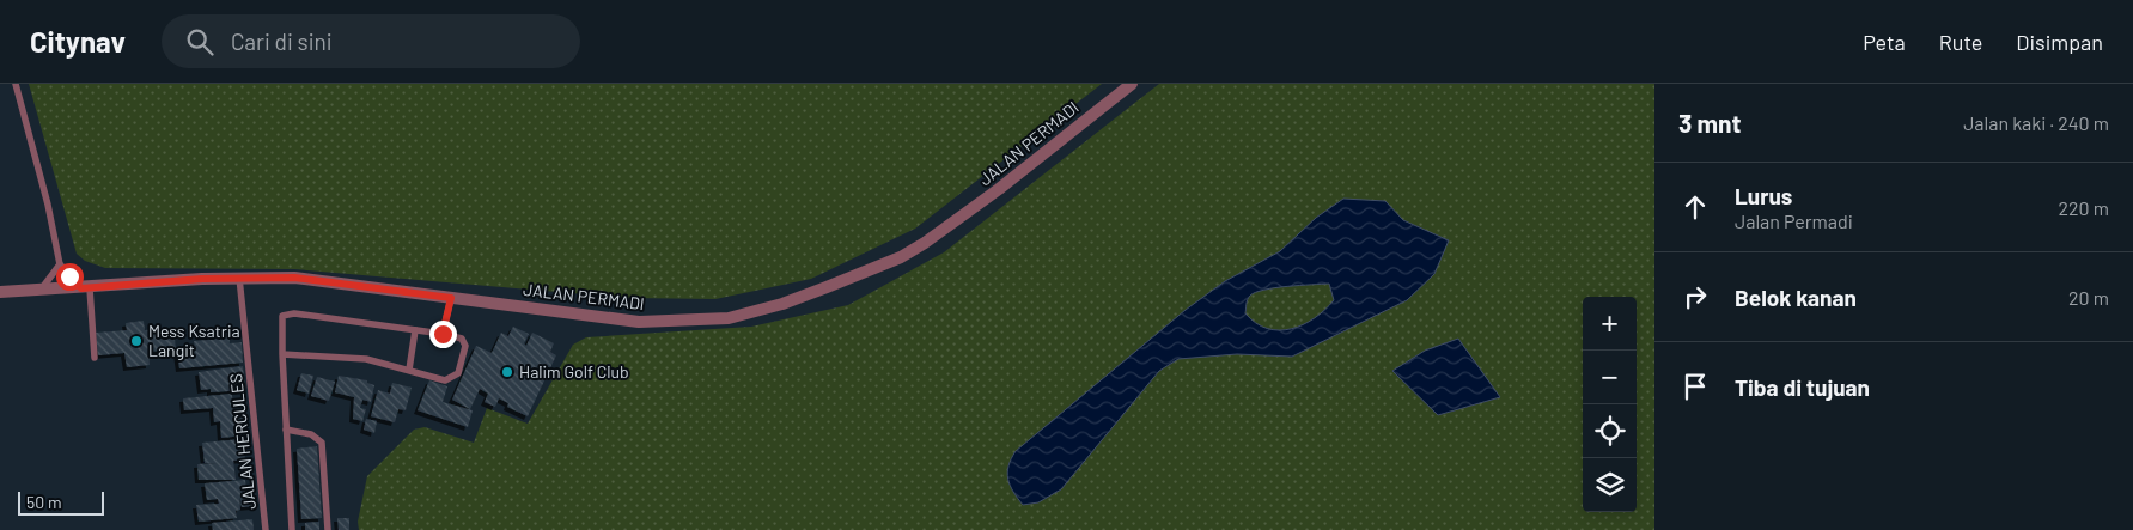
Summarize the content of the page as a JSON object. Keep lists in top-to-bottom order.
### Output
{
  "streets": {
    "street": ["JALAN PERMADI"],
    "lane": ["JALAN HERCULES"]
  },
  "crossings": [
    ["JALAN PERMADI", "JALAN HERCULES"]
  ],
  "places": ["Mess Ksatria Langit", "Halim Golf Club"],
  "scale_bar": "50 m",
  "page": {
    "header": "Citynav",
    "search": "Cari di sini",
    "nav": ["Peta", "Rute", "Disimpan"],
    "heading": ["3 mnt", "Jalan kaki · 240 m"],
    "list": [
      ["Lurus", "Jalan Permadi", "220 m"],
      ["Belok kanan", "20 m"],
      "Tiba di tujuan"
    ],
    "map_buttons": ["+", "−"],
    "scale": "50 m"
  }
}
